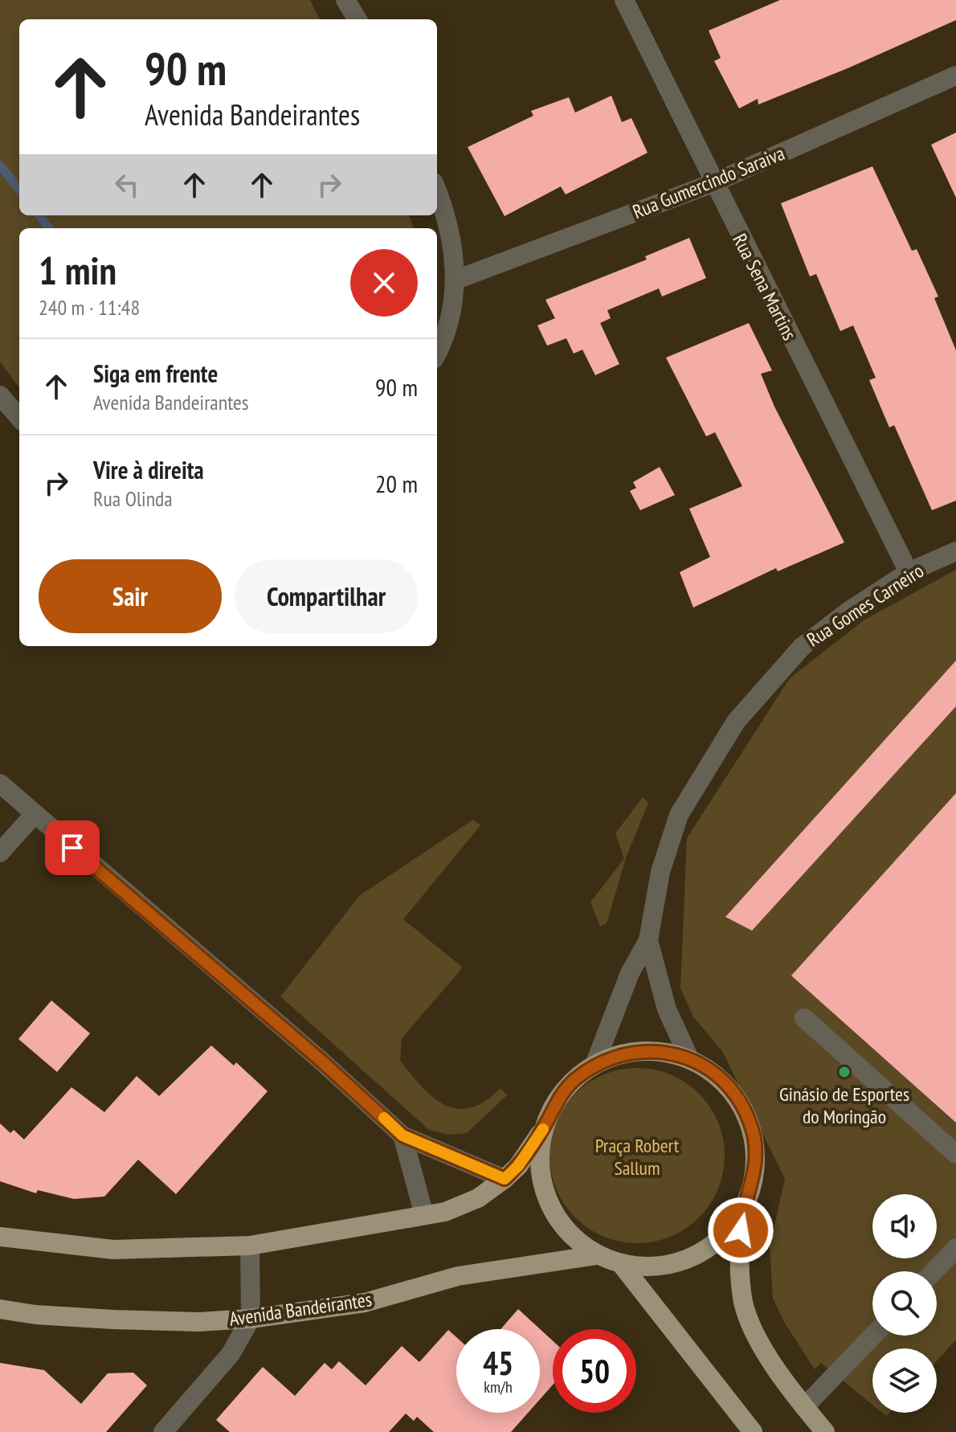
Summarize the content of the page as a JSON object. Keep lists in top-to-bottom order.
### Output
{
  "streets": {
    "main road": ["Avenida Bandeirantes"],
    "street": ["Rua Gumercindo Saraiva", "Rua Sena Martins", "Rua Gomes Carneiro"]
  },
  "crossings": [
    ["Rua Gumercindo Saraiva", "Rua Sena Martins"],
    ["Rua Sena Martins", "Rua Gomes Carneiro"],
    ["Rua Gomes Carneiro", "Avenida Bandeirantes"]
  ],
  "parks": ["Praça Robert Sallum"],
  "places": ["Ginásio de Esportes do Moringão"],
  "page": {
    "turn": ["90 m", "Avenida Bandeirantes"],
    "heading": ["1 min", "240 m · 11:48"],
    "list": [
      {
        "name": "Siga em frente",
        "note": "Avenida Bandeirantes",
        "value": "90 m"
      },
      {
        "name": "Vire à direita",
        "note": "Rua Olinda",
        "value": "20 m"
      }
    ],
    "buttons": ["Sair", "Compartilhar"],
    "speed": "45 km/h",
    "limit": "50"
  }
}
